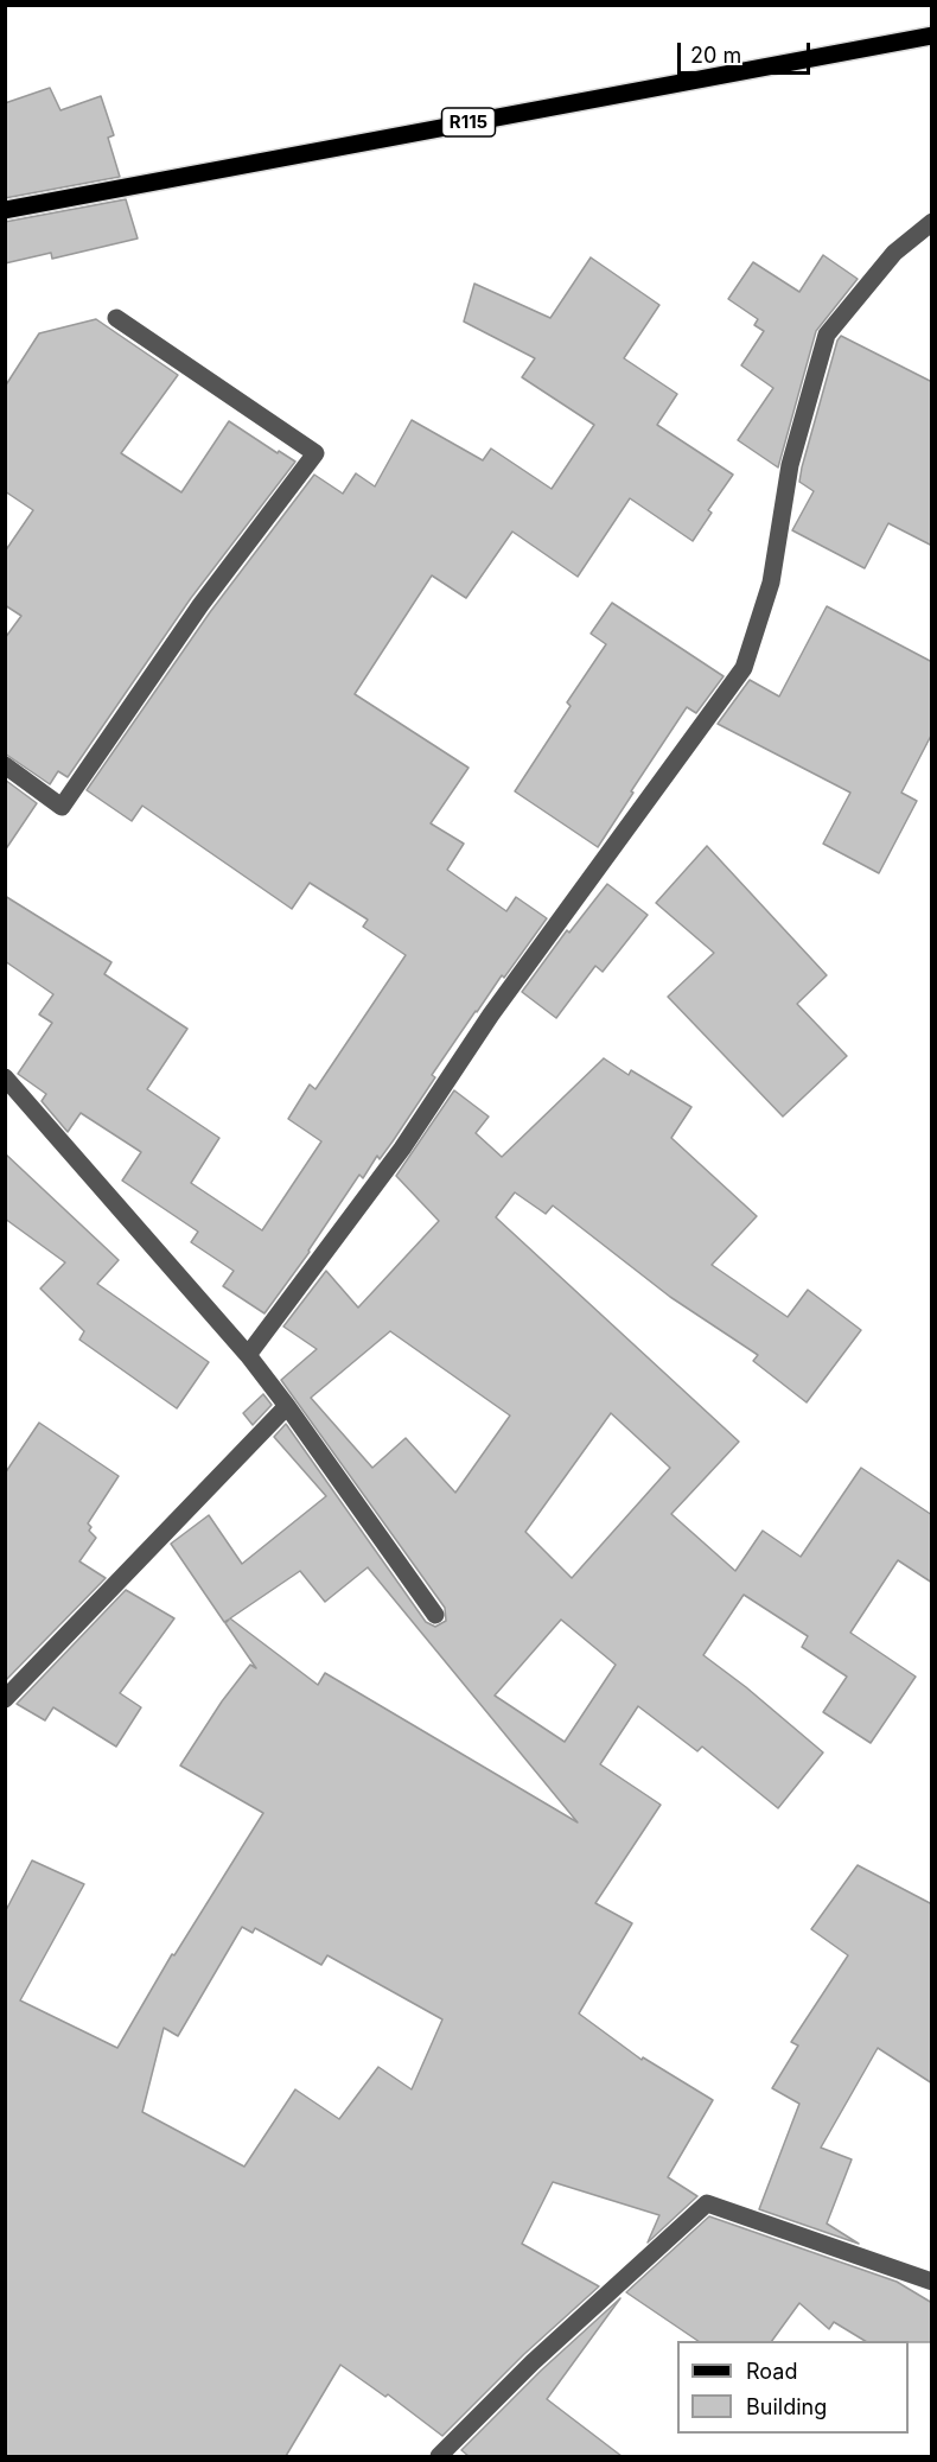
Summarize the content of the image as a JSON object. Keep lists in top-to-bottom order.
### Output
{
  "streets": {
    "main road": ["R115"]
  },
  "legend": ["Road", "Building"],
  "scale_bar": "20 m"
}
